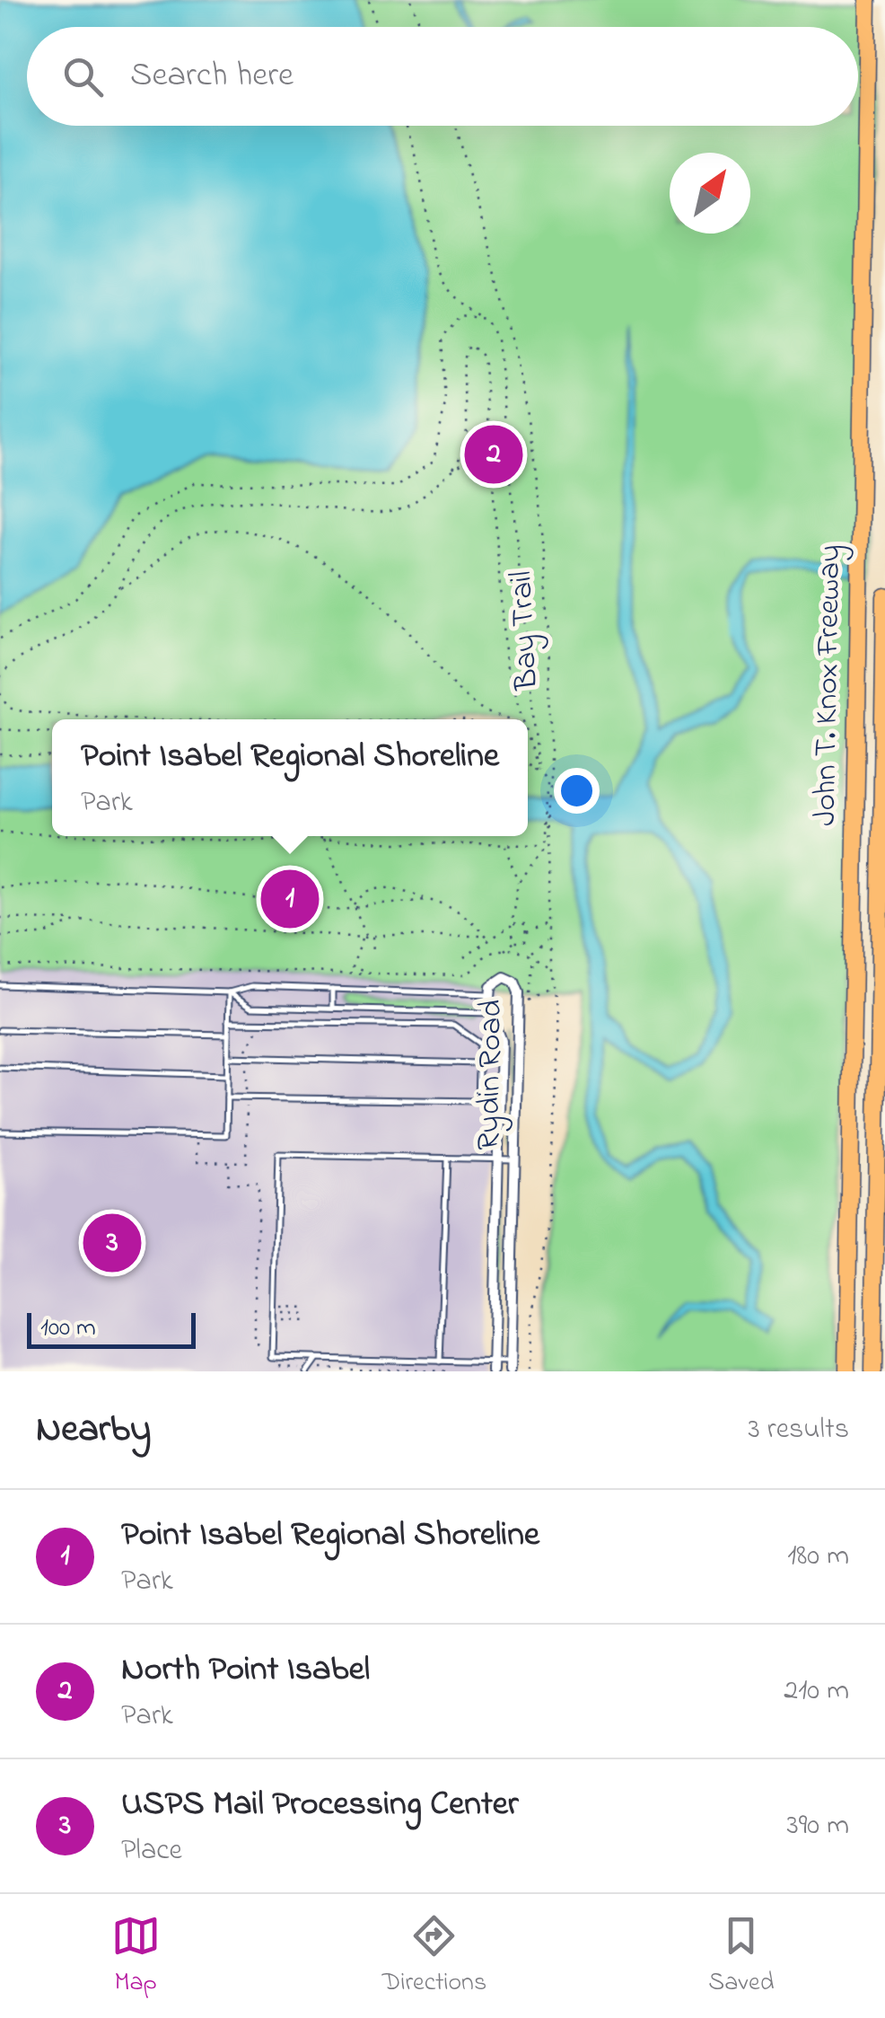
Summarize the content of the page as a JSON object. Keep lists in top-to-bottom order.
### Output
{
  "streets": {
    "highway": ["John T. Knox Freeway"],
    "street": ["Rydin Road"],
    "path": ["Bay Trail"]
  },
  "scale_bar": "100 m",
  "north": "top right",
  "page": {
    "search": "Search here",
    "pins": ["2", "1", "3"],
    "popup": ["Point Isabel Regional Shoreline", "Park"],
    "scale": "100 m",
    "heading": ["Nearby", "3 results"],
    "list": [
      {
        "mark": "1",
        "name": "Point Isabel Regional Shoreline",
        "note": "Park",
        "value": "180 m"
      },
      {
        "mark": "2",
        "name": "North Point Isabel",
        "note": "Park",
        "value": "210 m"
      },
      {
        "mark": "3",
        "name": "USPS Mail Processing Center",
        "note": "Place",
        "value": "390 m"
      }
    ],
    "nav": ["Map", "Directions", "Saved"]
  }
}
